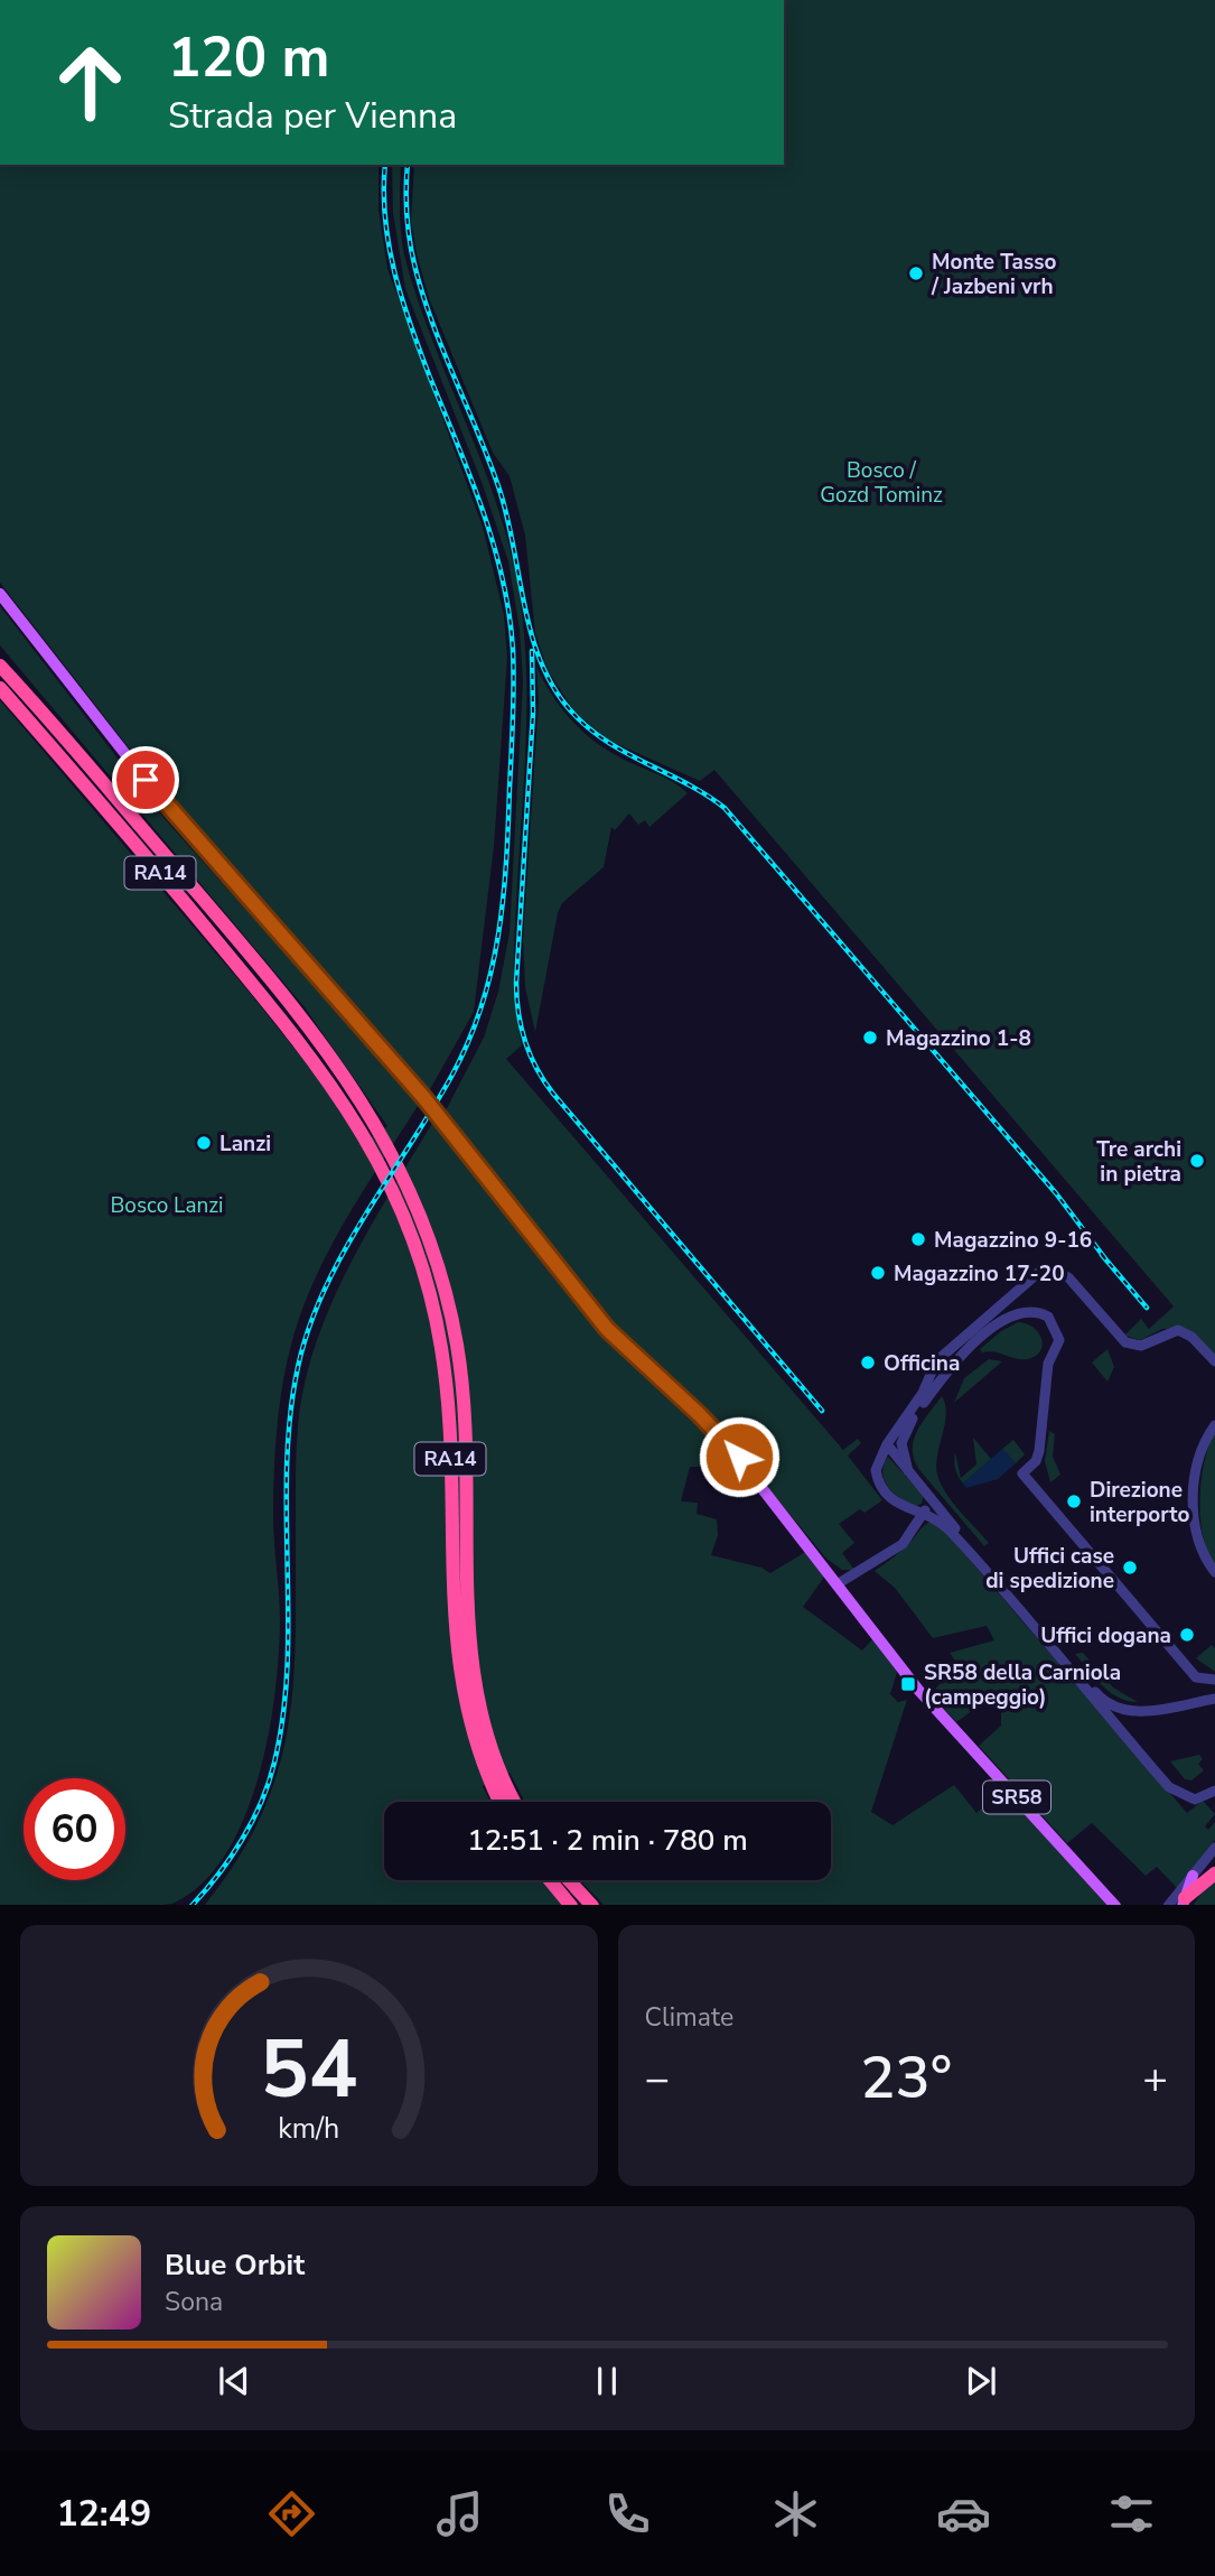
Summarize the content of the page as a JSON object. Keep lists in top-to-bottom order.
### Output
{
  "streets": {
    "highway": ["RA14"],
    "main road": ["SR58"]
  },
  "parks": ["Bosco / Gozd Tominz", "Bosco Lanzi"],
  "places": {
    "other": [
      "Monte Tasso / Jazbeni vrh",
      "Magazzino 1-8",
      "Lanzi",
      "Tre archi in pietra",
      "Magazzino 9-16",
      "Magazzino 17-20",
      "Officina",
      "Direzione interporto",
      "Uffici case di spedizione",
      "Uffici dogana"
    ],
    "transit": ["SR58 della Carniola (campeggio)"]
  },
  "page": {
    "turn": ["120 m", "Strada per Vienna"],
    "limit": "60",
    "trip": "12:51 · 2 min · 780 m",
    "tile": "Climate",
    "heat": ["−", "23°", "+"],
    "song": ["Blue Orbit", "Sona"],
    "tabs": "12:49",
    "gauge": ["54", "km/h"]
  }
}
